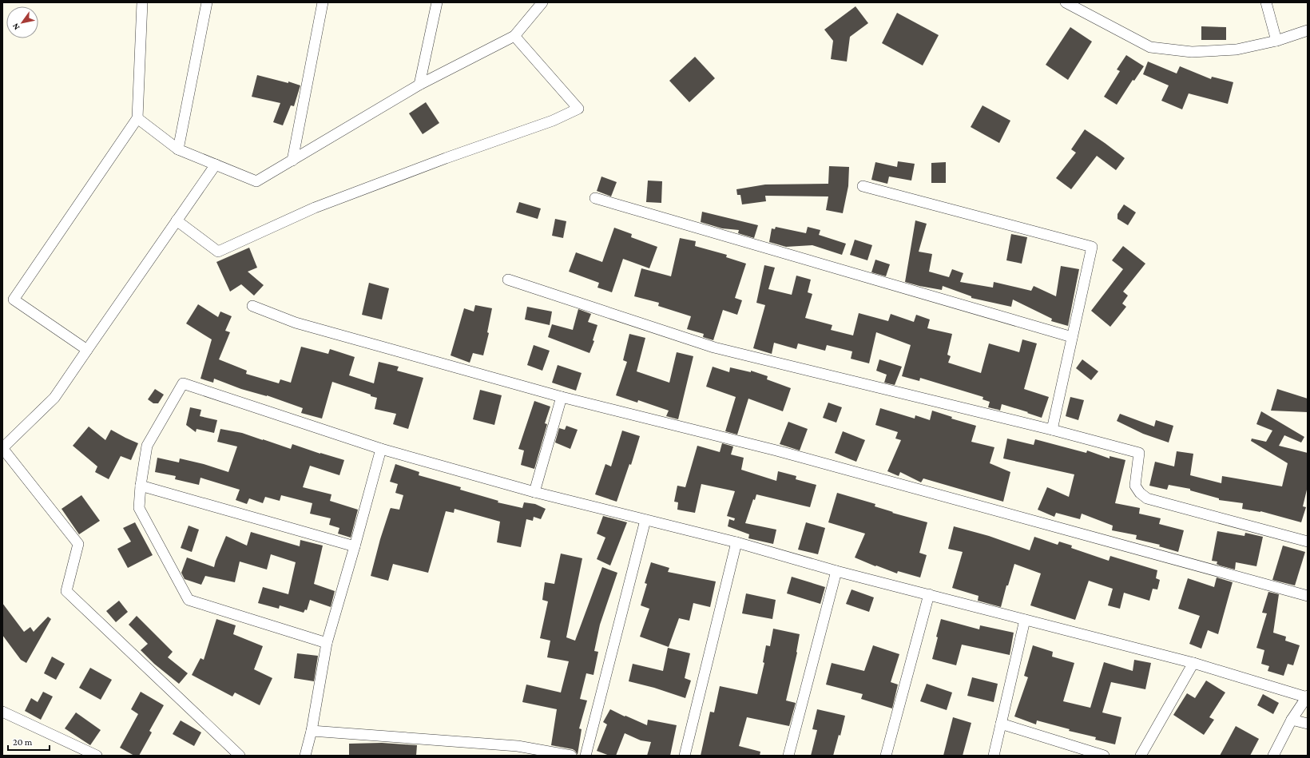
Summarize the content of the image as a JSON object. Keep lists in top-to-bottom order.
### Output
{
  "scale_bar": "20 m",
  "north": "bottom left"
}
